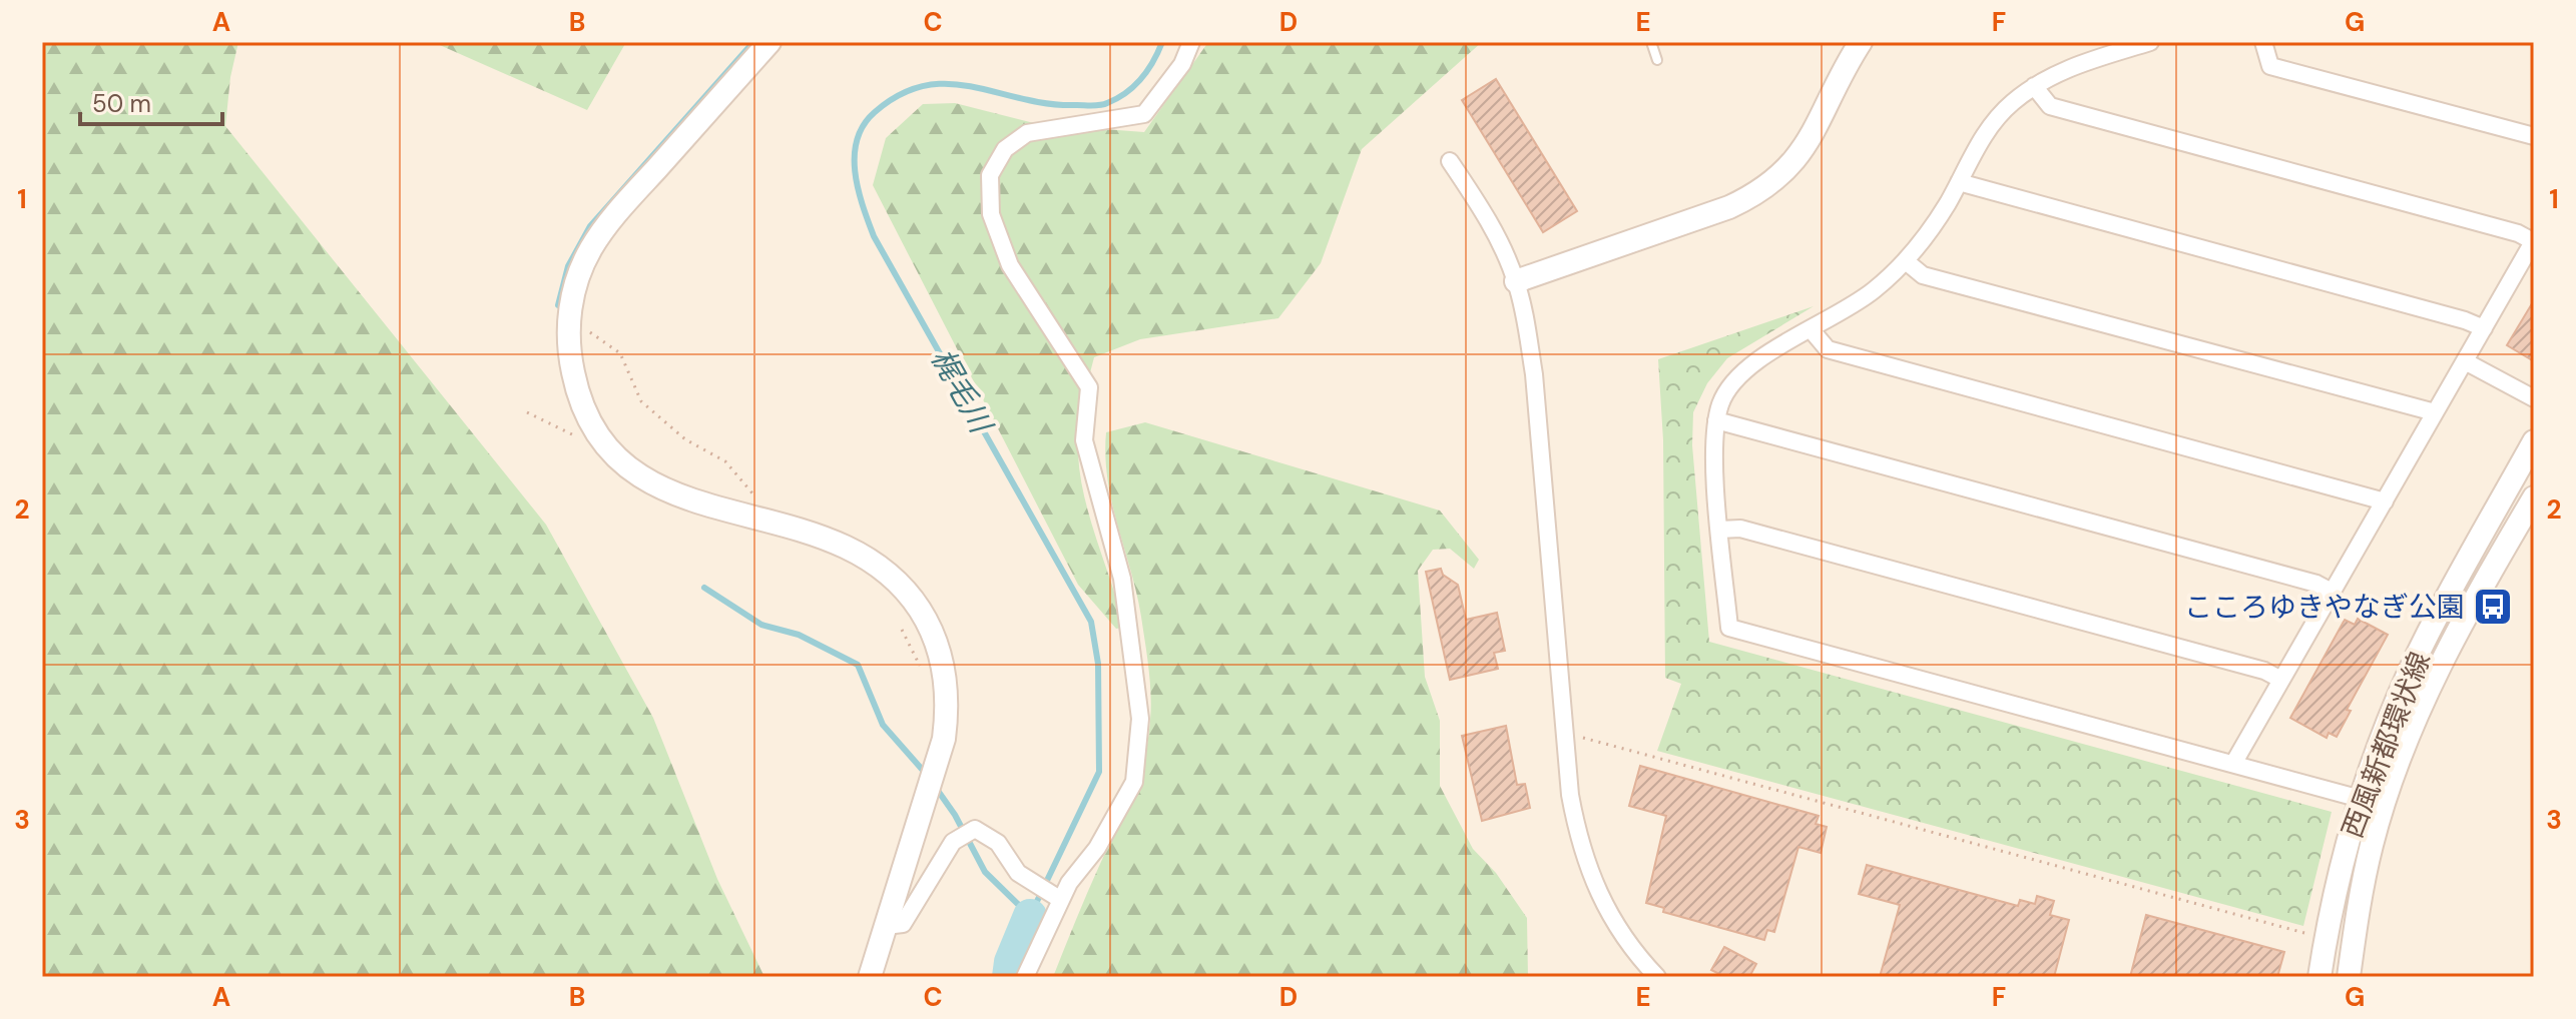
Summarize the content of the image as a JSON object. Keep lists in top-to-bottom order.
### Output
{
  "streets": {
    "street": ["西風新都環状線"]
  },
  "water": ["梶毛川"],
  "places": {
    "bus stop": ["こころゆきやなぎ公園"]
  },
  "scale_bar": "50 m",
  "grid": {
    "columns": [
      "A",
      "B",
      "C",
      "D",
      "E",
      "F",
      "G"
    ],
    "rows": ["1", "2", "3"]
  }
}
